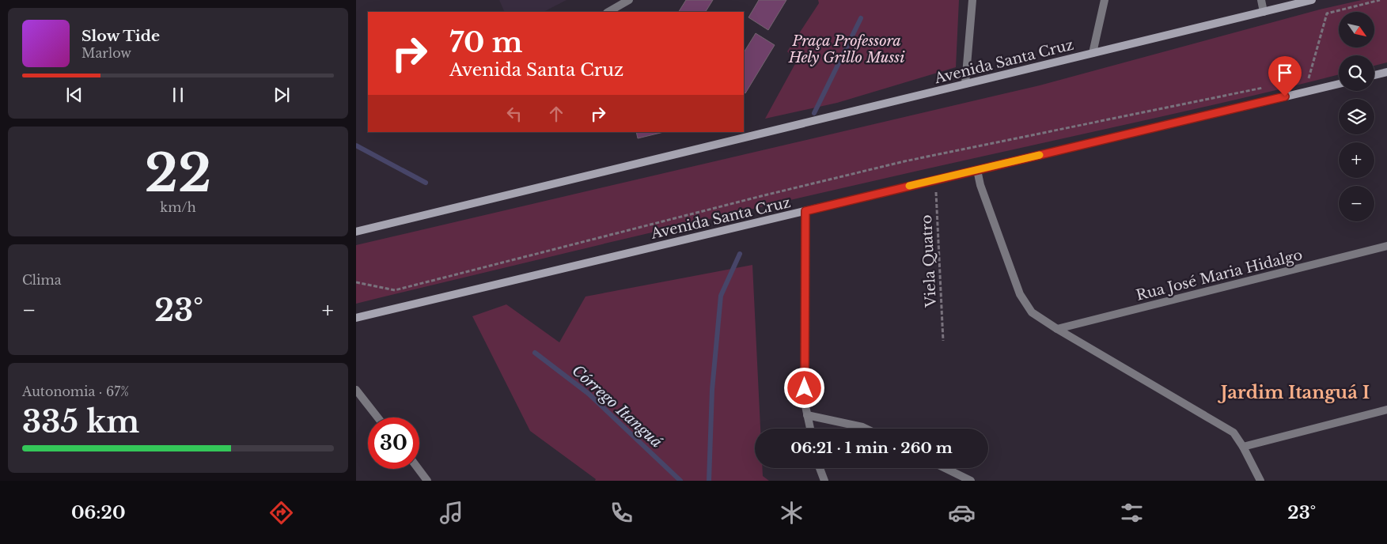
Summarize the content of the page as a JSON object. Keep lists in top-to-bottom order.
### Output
{
  "streets": {
    "main road": ["Avenida Santa Cruz"],
    "street": ["Rua José Maria Hidalgo"],
    "path": ["Viela Quatro"]
  },
  "crossings": [
    ["Avenida Santa Cruz", "Viela Quatro"]
  ],
  "districts": ["Jardim Itanguá I"],
  "water": ["Córrego Itanguá"],
  "parks": ["Praça Professora Hely Grillo Mussi"],
  "north": "bottom right",
  "page": {
    "map_buttons": ["+", "−"],
    "turn": ["70 m", "Avenida Santa Cruz"],
    "song": ["Slow Tide", "Marlow"],
    "tile": [
      ["22", "km/h"],
      "Clima",
      ["Autonomia · 67%", "335 km"]
    ],
    "heat": ["−", "23°", "+"],
    "limit": "30",
    "trip": "06:21 · 1 min · 260 m",
    "tabs": ["06:20", "23°"]
  }
}
